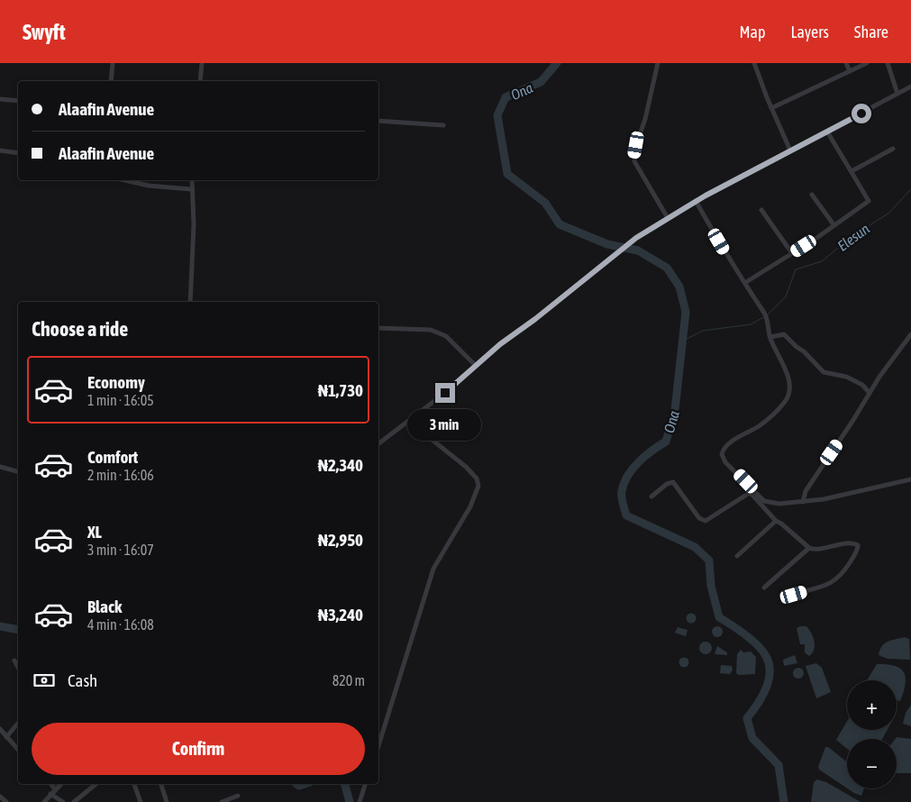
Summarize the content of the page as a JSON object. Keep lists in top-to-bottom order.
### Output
{
  "water": ["Ona", "Elesun"],
  "page": {
    "header": "Swyft",
    "nav": ["Map", "Layers", "Share"],
    "banner": ["Alaafin Avenue", "Alaafin Avenue"],
    "heading": "Choose a ride",
    "list": [
      {
        "name": "Economy",
        "note": "1 min · 16:05",
        "value": "₦1,730"
      },
      {
        "name": "Comfort",
        "note": "2 min · 16:06",
        "value": "₦2,340"
      },
      {
        "name": "XL",
        "note": "3 min · 16:07",
        "value": "₦2,950"
      },
      {
        "name": "Black",
        "note": "4 min · 16:08",
        "value": "₦3,240"
      }
    ],
    "bubble": "3 min",
    "pay": ["Cash", "820 m"],
    "map_buttons": ["+", "−"],
    "buttons": "Confirm"
  }
}
